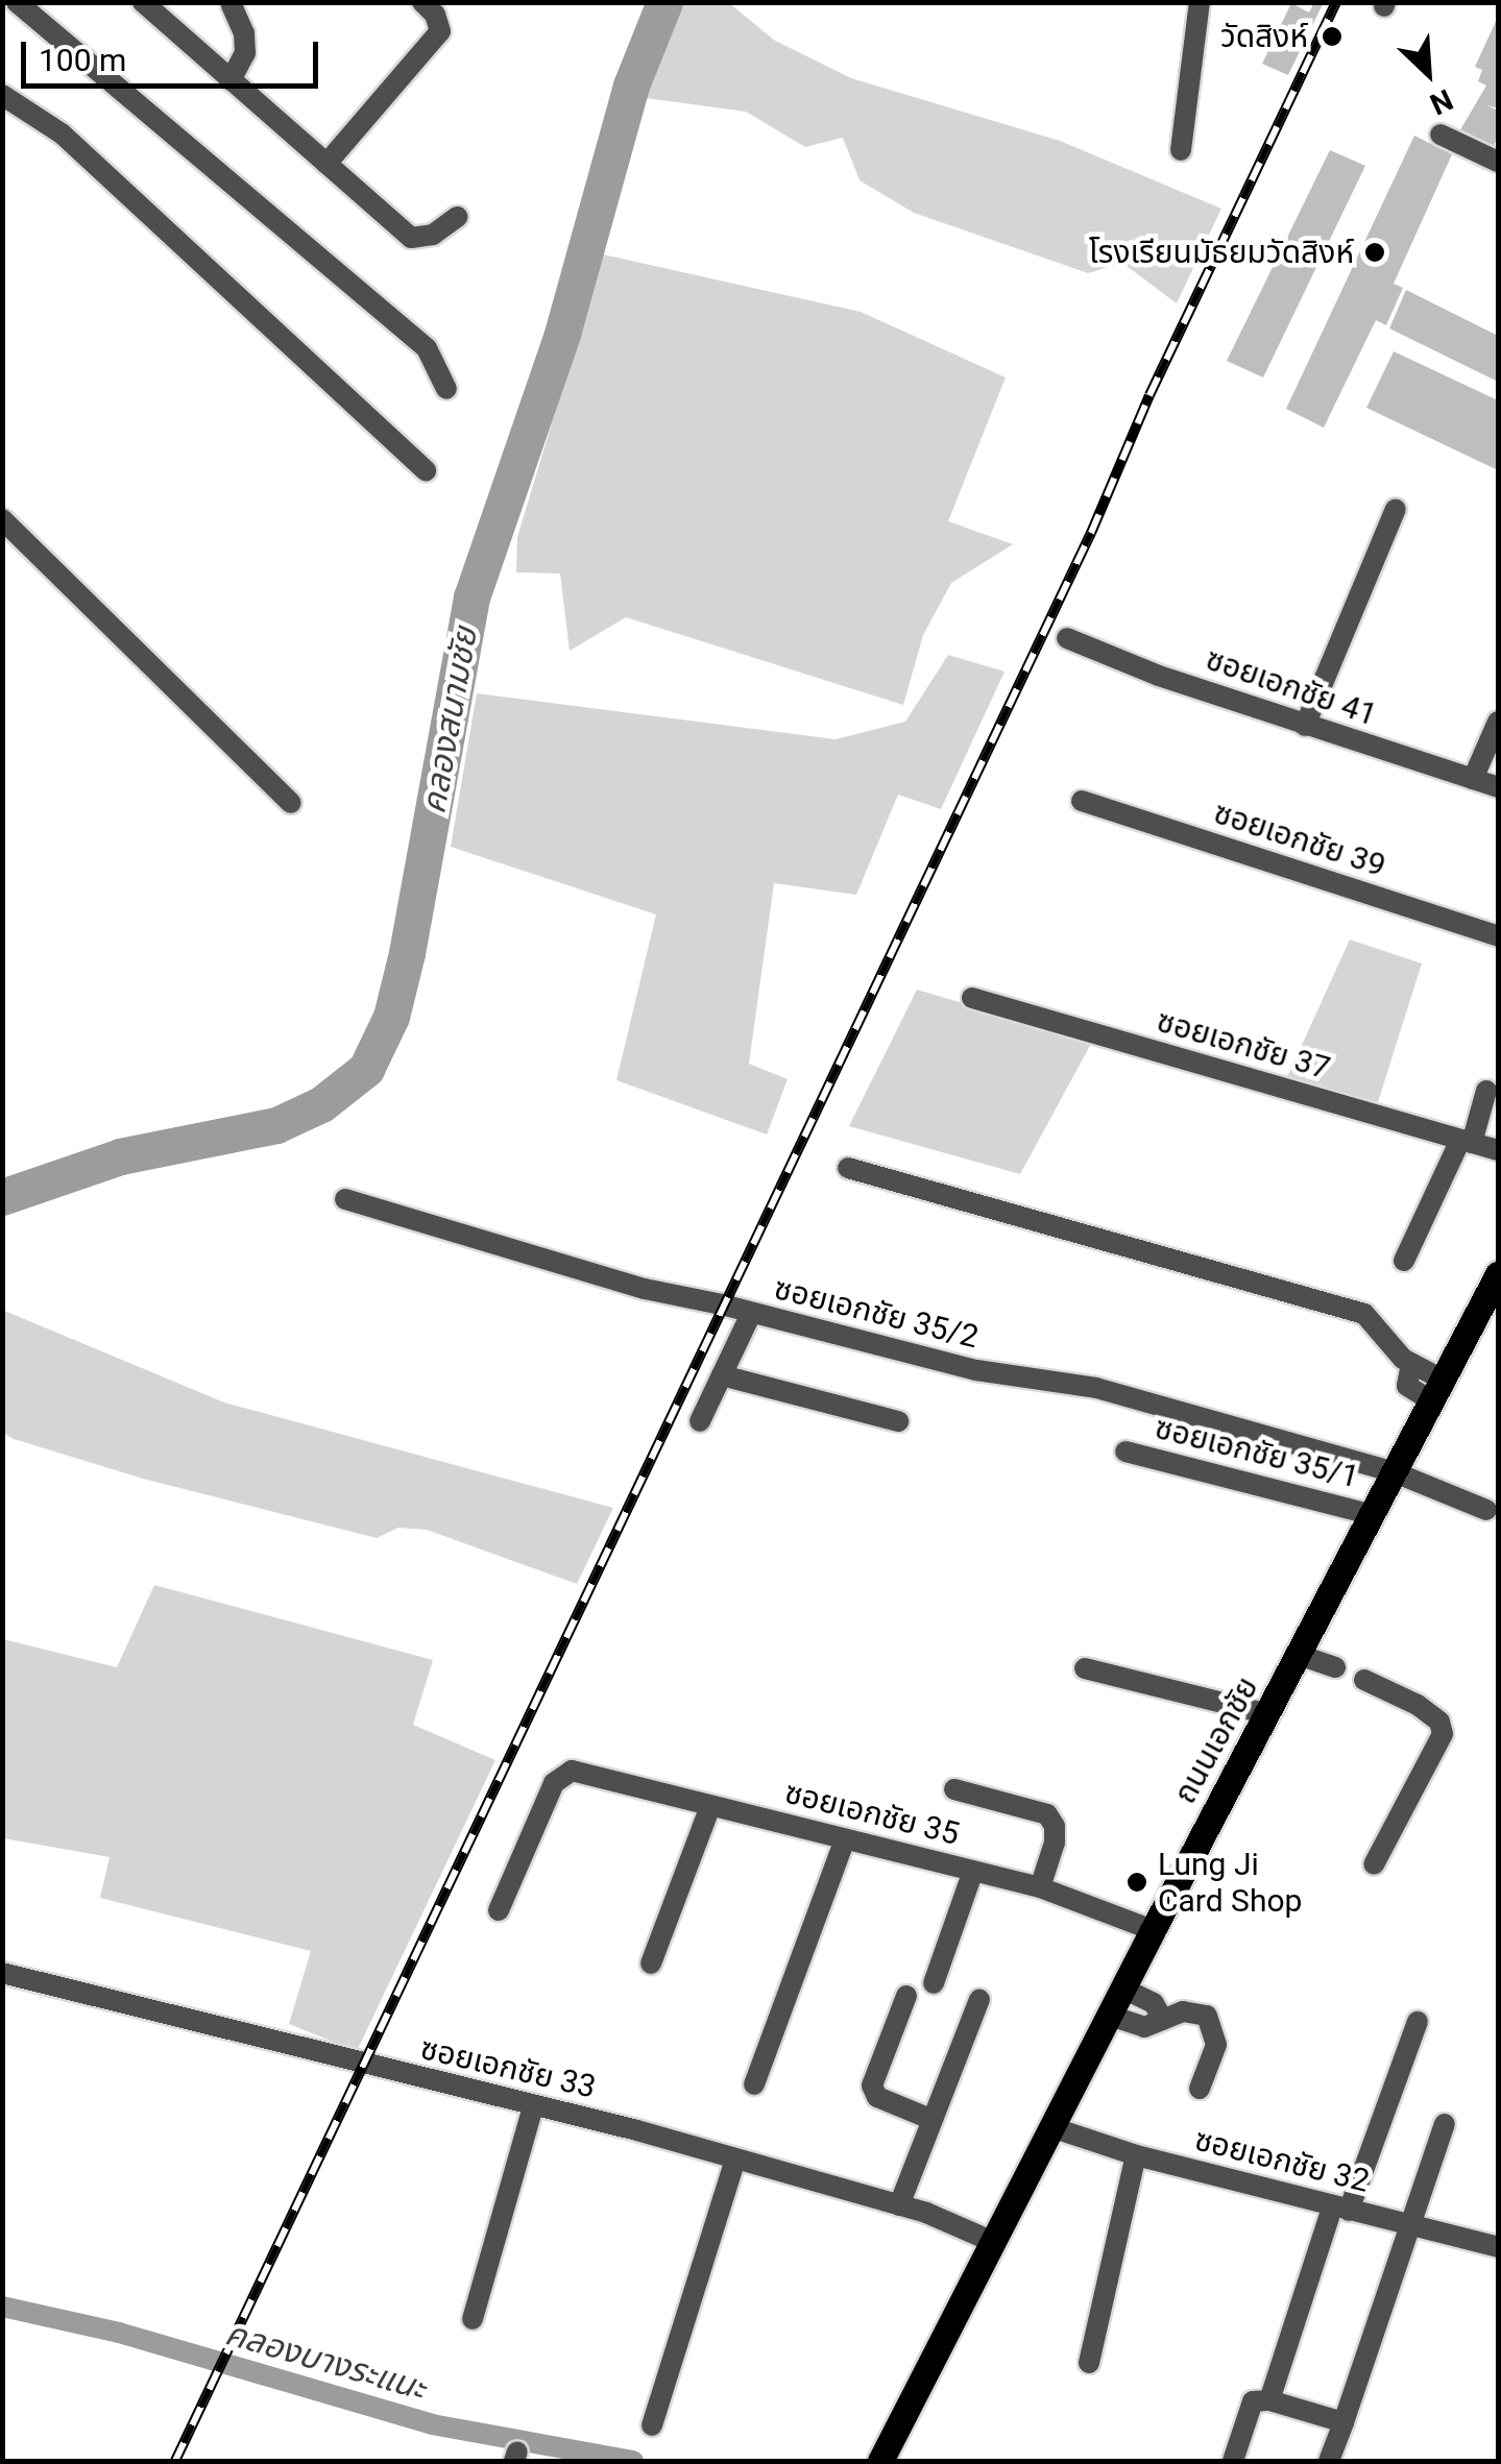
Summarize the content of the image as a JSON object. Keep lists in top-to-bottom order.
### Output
{
  "streets": {
    "main road": ["ถนนเอกชัย"],
    "street": [
      "ซอยเอกชัย 41",
      "ซอยเอกชัย 39",
      "ซอยเอกชัย 37",
      "ซอยเอกชัย 35/2",
      "ซอยเอกชัย 35/1",
      "ซอยเอกชัย 35",
      "ซอยเอกชัย 33",
      "ซอยเอกชัย 32"
    ]
  },
  "crossings": [
    ["ซอยเอกชัย 35/2", "ถนนเอกชัย"],
    ["ซอยเอกชัย 35/1", "ถนนเอกชัย"],
    ["ถนนเอกชัย", "ซอยเอกชัย 35"],
    ["ถนนเอกชัย", "ซอยเอกชัย 33"],
    ["ถนนเอกชัย", "ซอยเอกชัย 32"]
  ],
  "water": ["คลองสนามชัย", "คลองบางระแนะ"],
  "places": ["วัดสิงห์", "โรงเรียนมัธยมวัดสิงห์", "Lung Ji Card Shop"],
  "scale_bar": "100 m",
  "north": "bottom right"
}
